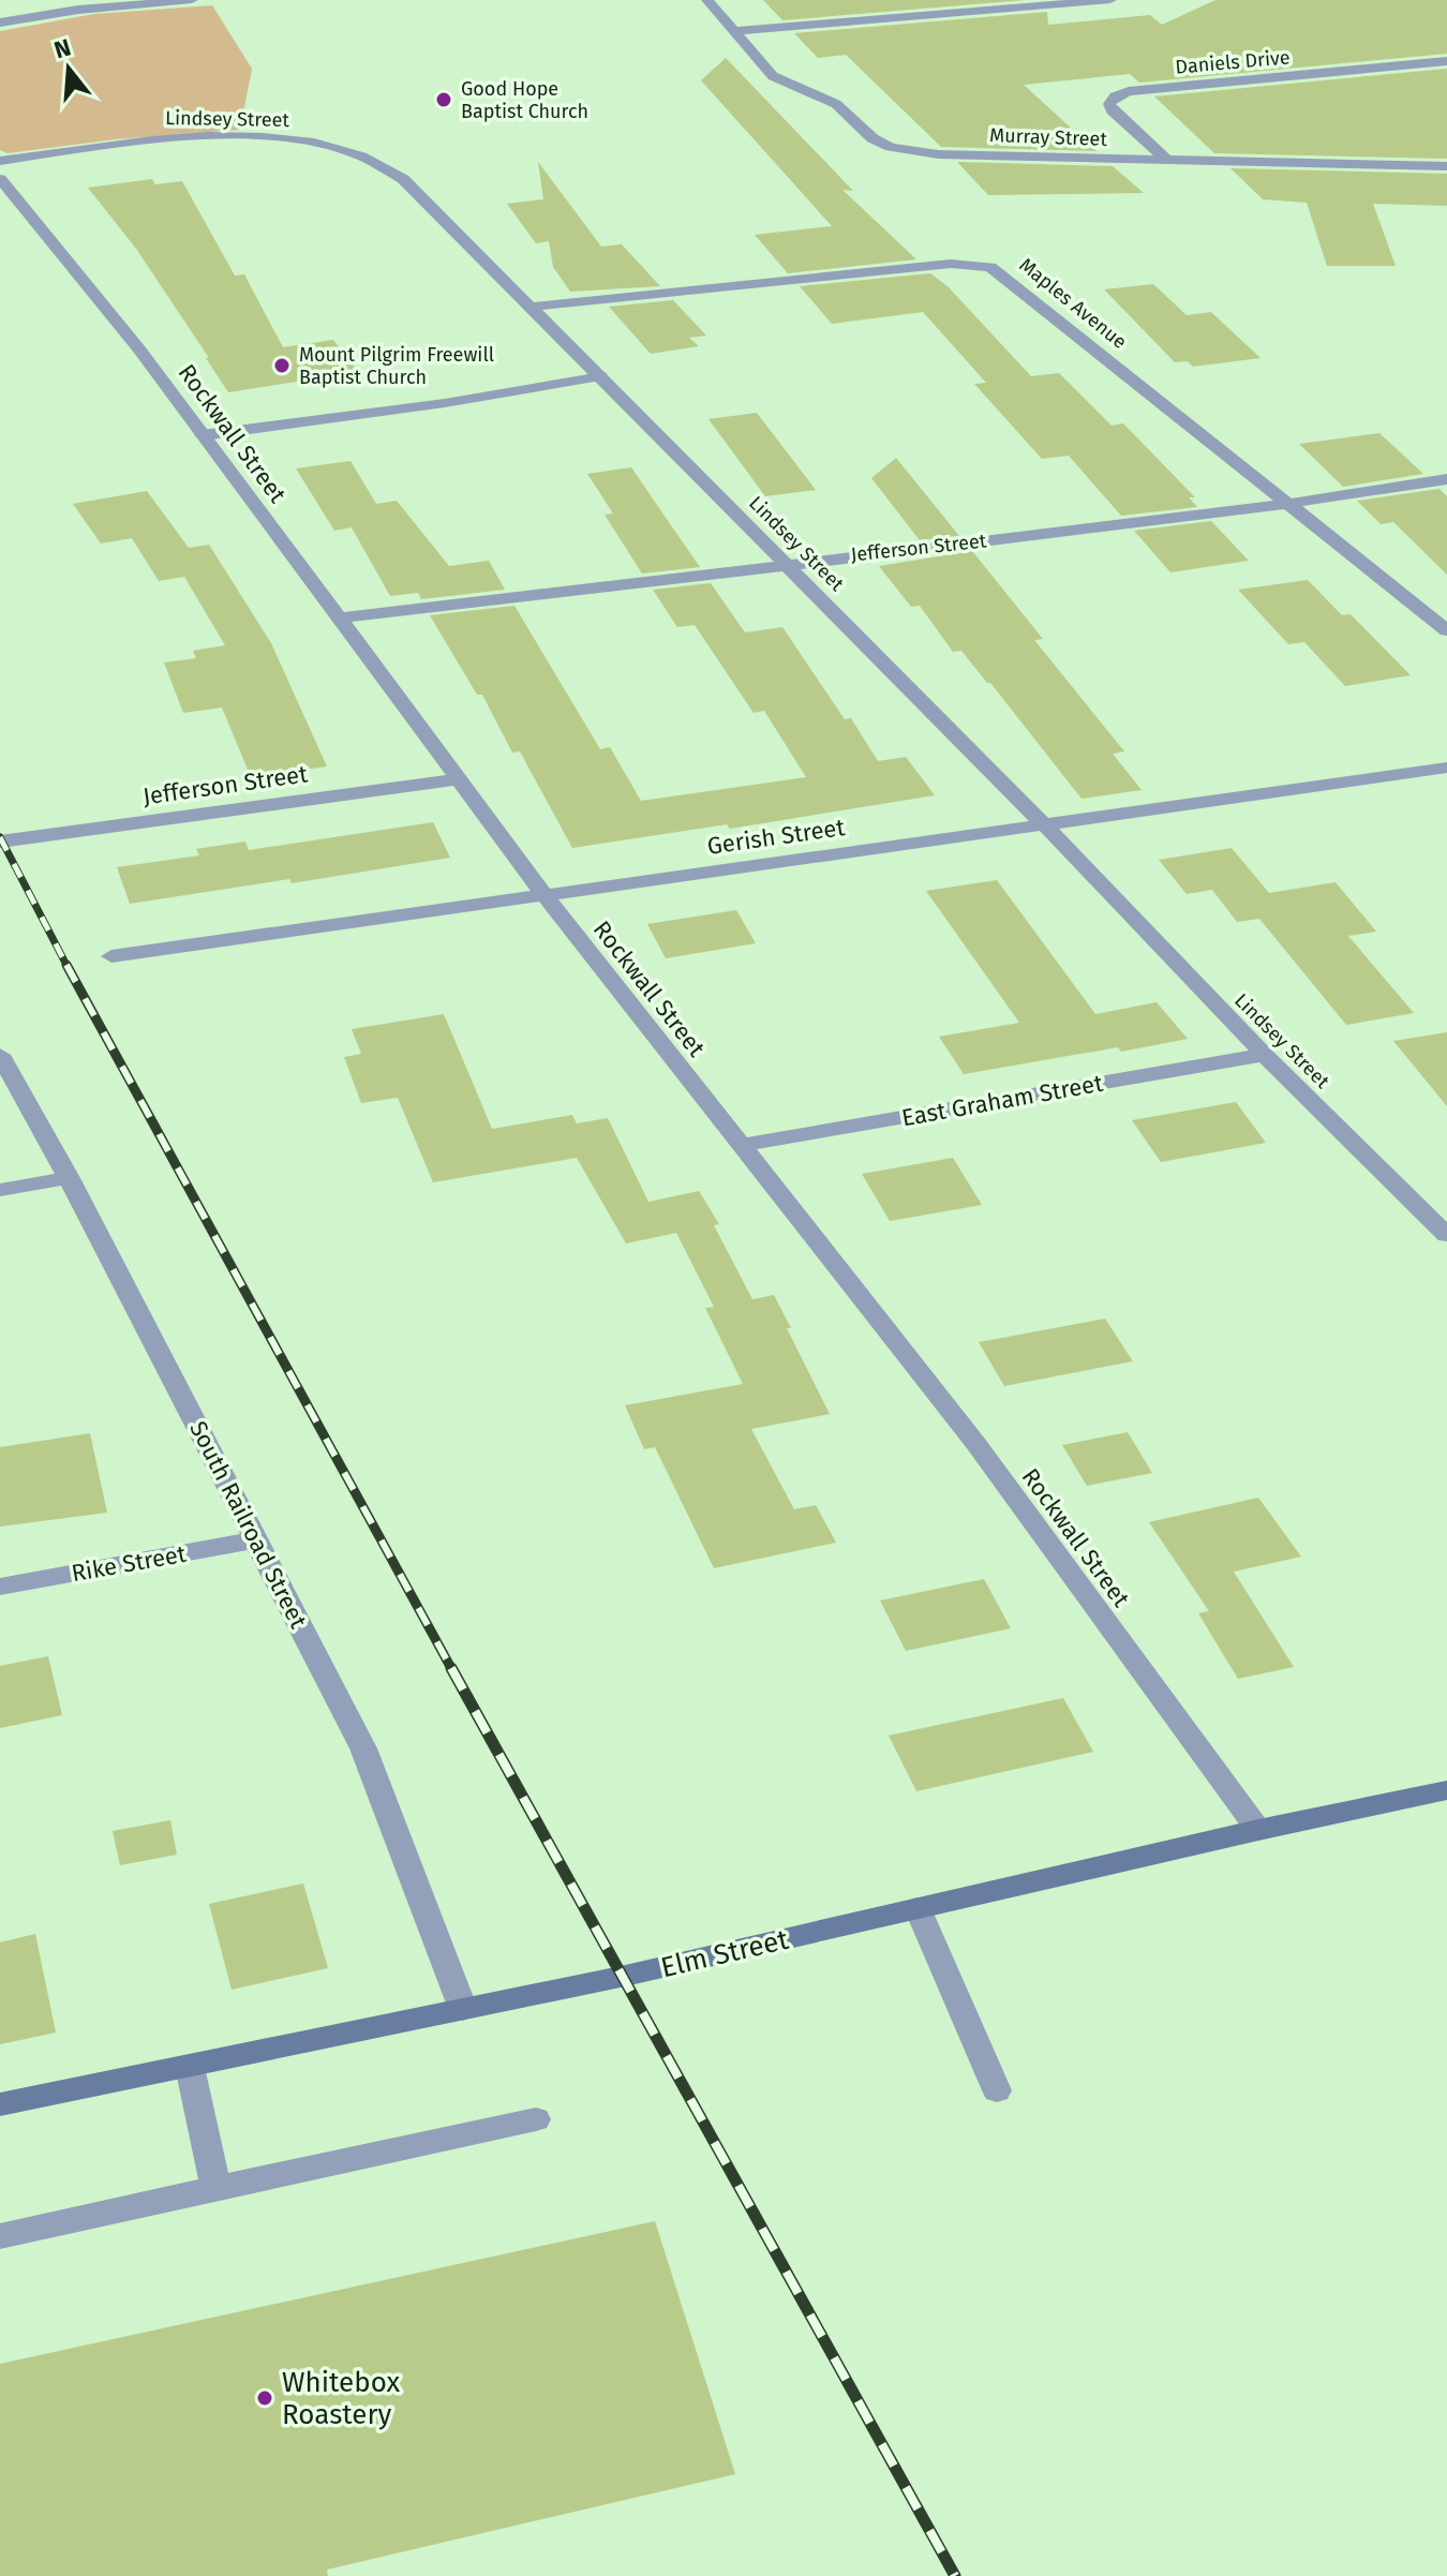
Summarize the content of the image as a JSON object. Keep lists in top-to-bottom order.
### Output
{
  "streets": {
    "main road": ["Elm Street"],
    "street": [
      "Daniels Drive",
      "Lindsey Street",
      "Murray Street",
      "Maples Avenue",
      "Rockwall Street",
      "Jefferson Street",
      "Gerish Street",
      "East Graham Street",
      "South Railroad Street",
      "Rike Street"
    ]
  },
  "crossings": [
    ["Daniels Drive", "Murray Street"],
    ["Lindsey Street", "Maples Avenue"],
    ["Lindsey Street", "Jefferson Street"],
    ["Lindsey Street", "Gerish Street"],
    ["Lindsey Street", "East Graham Street"],
    ["Maples Avenue", "Jefferson Street"],
    ["Rockwall Street", "Jefferson Street"],
    ["Rockwall Street", "Gerish Street"],
    ["Rockwall Street", "East Graham Street"],
    ["Rockwall Street", "Elm Street"],
    ["South Railroad Street", "Rike Street"],
    ["South Railroad Street", "Elm Street"]
  ],
  "places": ["Good Hope Baptist Church", "Mount Pilgrim Freewill Baptist Church", "Whitebox Roastery"],
  "north": "top"
}
